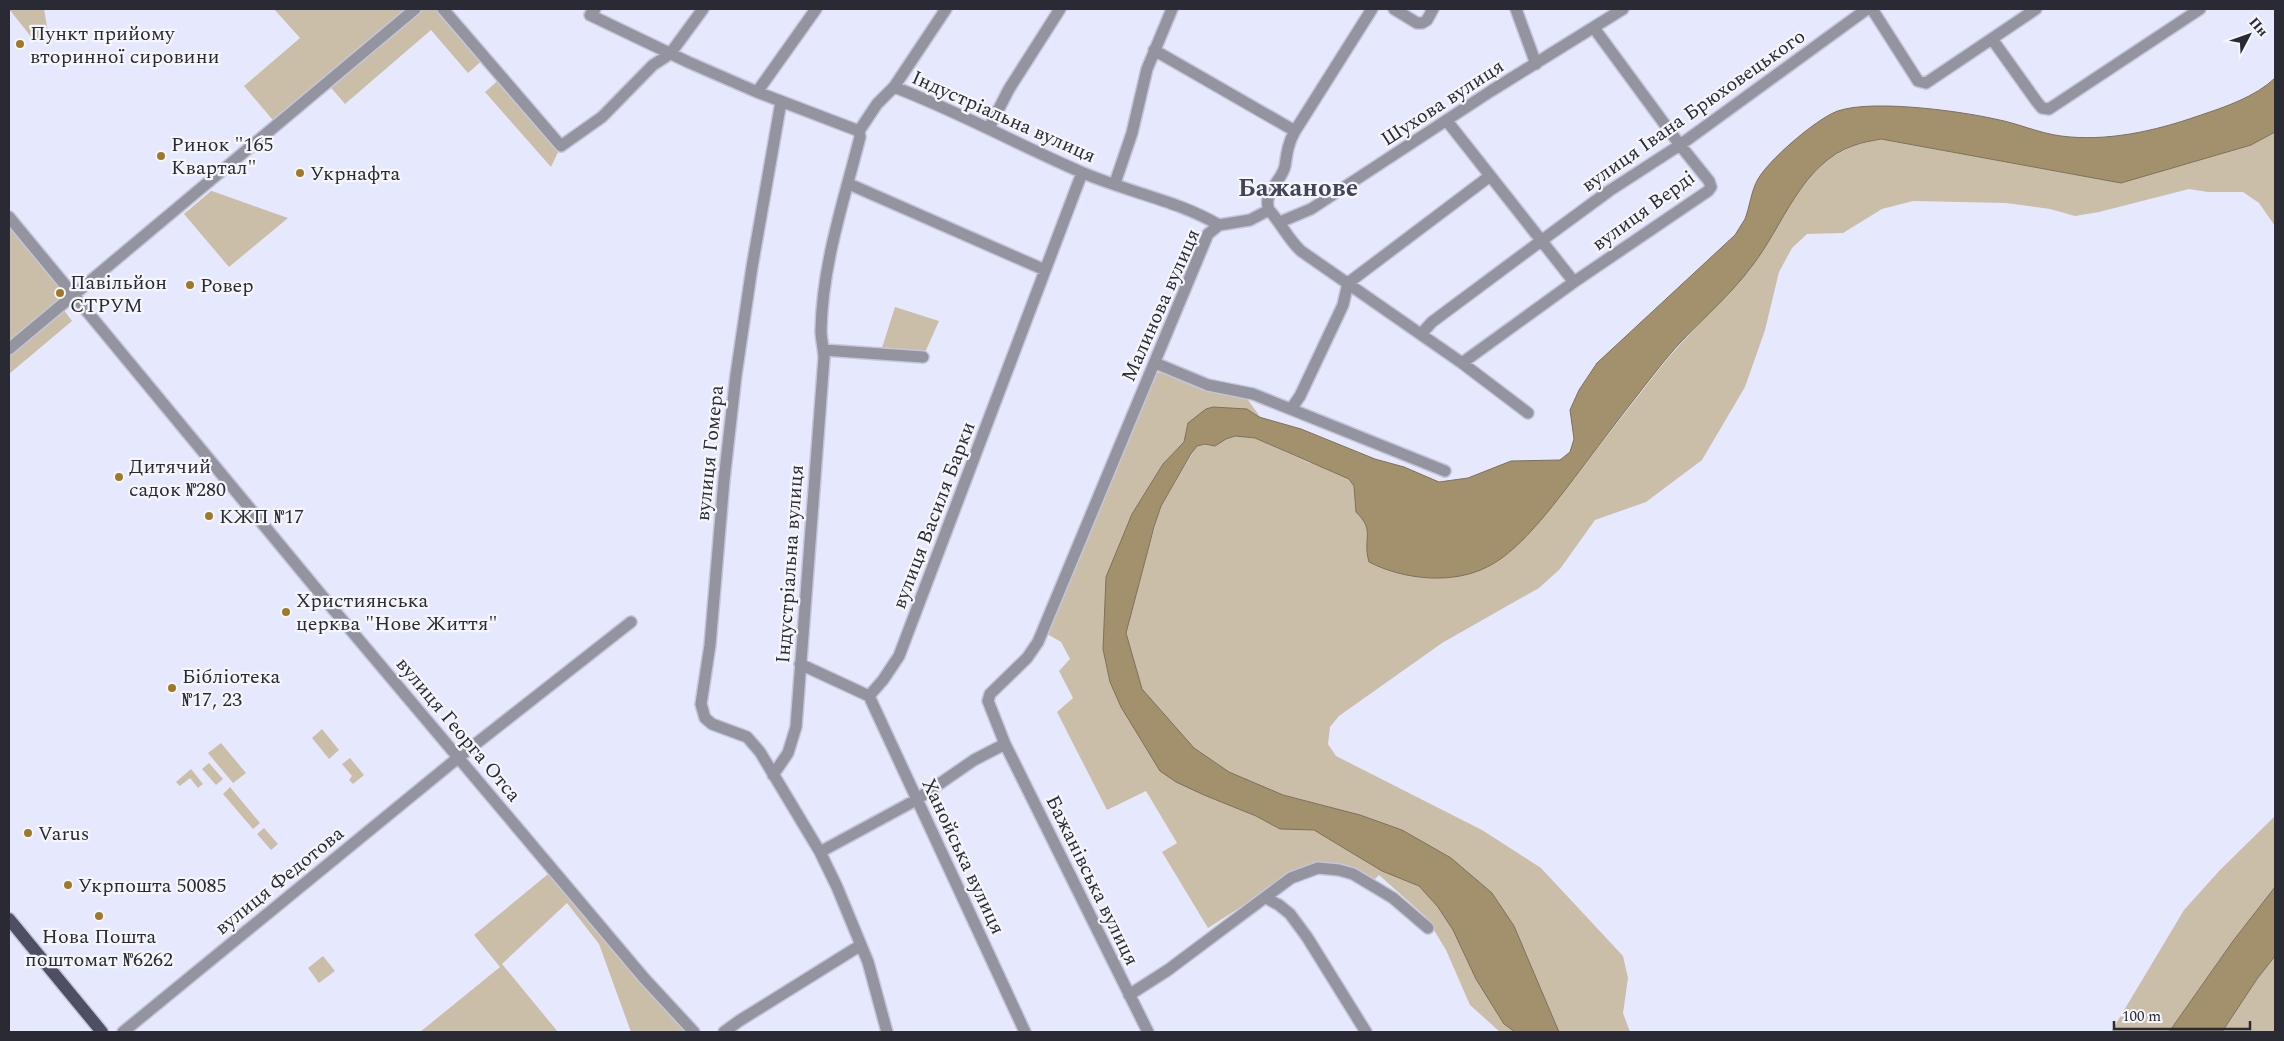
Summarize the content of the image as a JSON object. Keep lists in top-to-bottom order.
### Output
{
  "streets": {
    "street": [
      "Шухова вулиця",
      "вулиця Івана Брюховецького",
      "Індустріальна вулиця",
      "вулиця Верді",
      "Малинова вулиця",
      "вулиця Гомера",
      "вулиця Василя Барки",
      "вулиця Георга Отса",
      "Ханойська вулиця",
      "вулиця Федотова",
      "Бажанівська вулиця"
    ]
  },
  "crossings": [
    ["Шухова вулиця", "вулиця Верді"],
    ["вулиця Івана Брюховецького", "вулиця Верді"],
    ["Індустріальна вулиця", "Малинова вулиця"],
    ["Індустріальна вулиця", "вулиця Гомера"],
    ["Індустріальна вулиця", "вулиця Василя Барки"],
    ["Малинова вулиця", "Бажанівська вулиця"],
    ["вулиця Василя Барки", "Ханойська вулиця"],
    ["вулиця Георга Отса", "вулиця Федотова"]
  ],
  "districts": ["Бажанове"],
  "places": [
    "Пункт прийому вторинної сировини",
    "Ринок \"165 Квартал\"",
    "Укрнафта",
    "Ровер",
    "Павільйон СТРУМ",
    "Дитячий садок №280",
    "КЖП №17",
    "Християнська церква \"Нове Життя\"",
    "Бібліотека №17, 23",
    "Varus",
    "Укрпошта 50085",
    "Нова Пошта поштомат №6262"
  ],
  "scale_bar": "100 m",
  "north": "top right"
}
